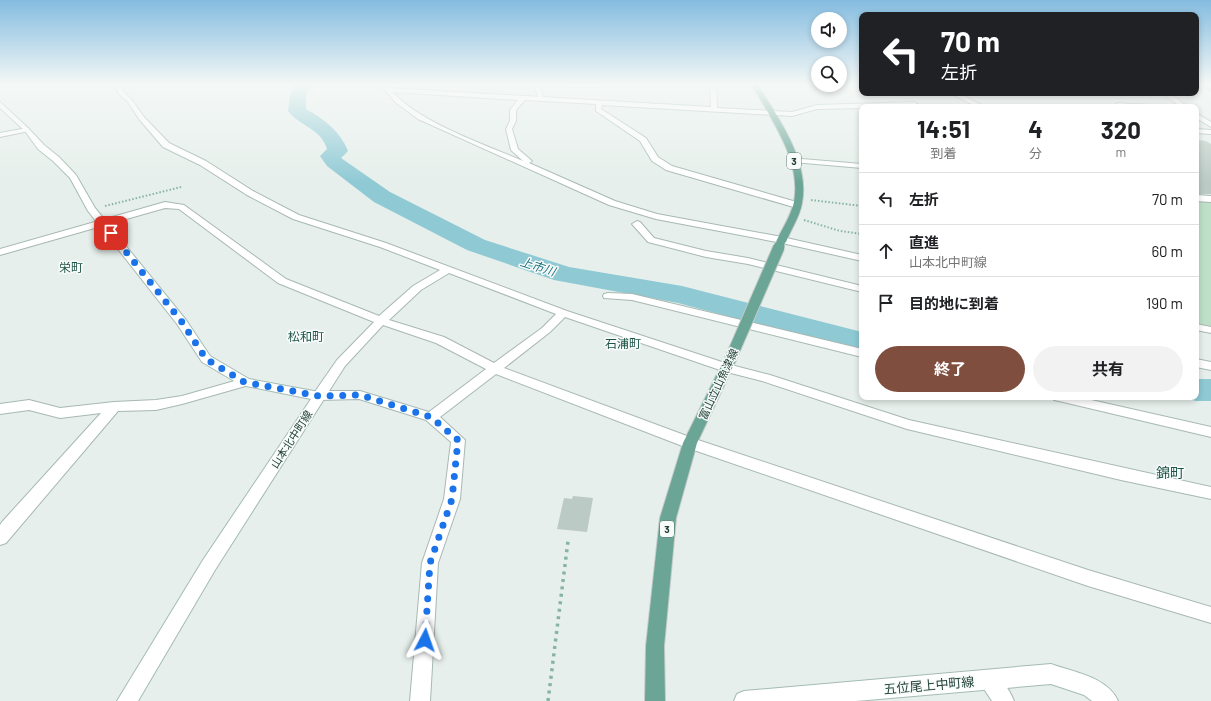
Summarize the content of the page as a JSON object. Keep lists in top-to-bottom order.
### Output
{
  "streets": {
    "main road": ["3", "富山立山魚津線"],
    "street": ["山本北中町線", "五位尾上中町線"]
  },
  "districts": [
    "栄町",
    "松和町",
    "石浦町",
    "錦町"
  ],
  "water": ["上市川"],
  "page": {
    "turn": ["70 m", "左折"],
    "eta": [
      "14:51",
      "到着",
      "4",
      "分",
      "320",
      "m"
    ],
    "list": [
      {
        "name": "左折",
        "value": "70 m"
      },
      {
        "name": "直進",
        "note": "山本北中町線",
        "value": "60 m"
      },
      {
        "name": "目的地に到着",
        "value": "190 m"
      }
    ],
    "buttons": ["終了", "共有"]
  }
}
